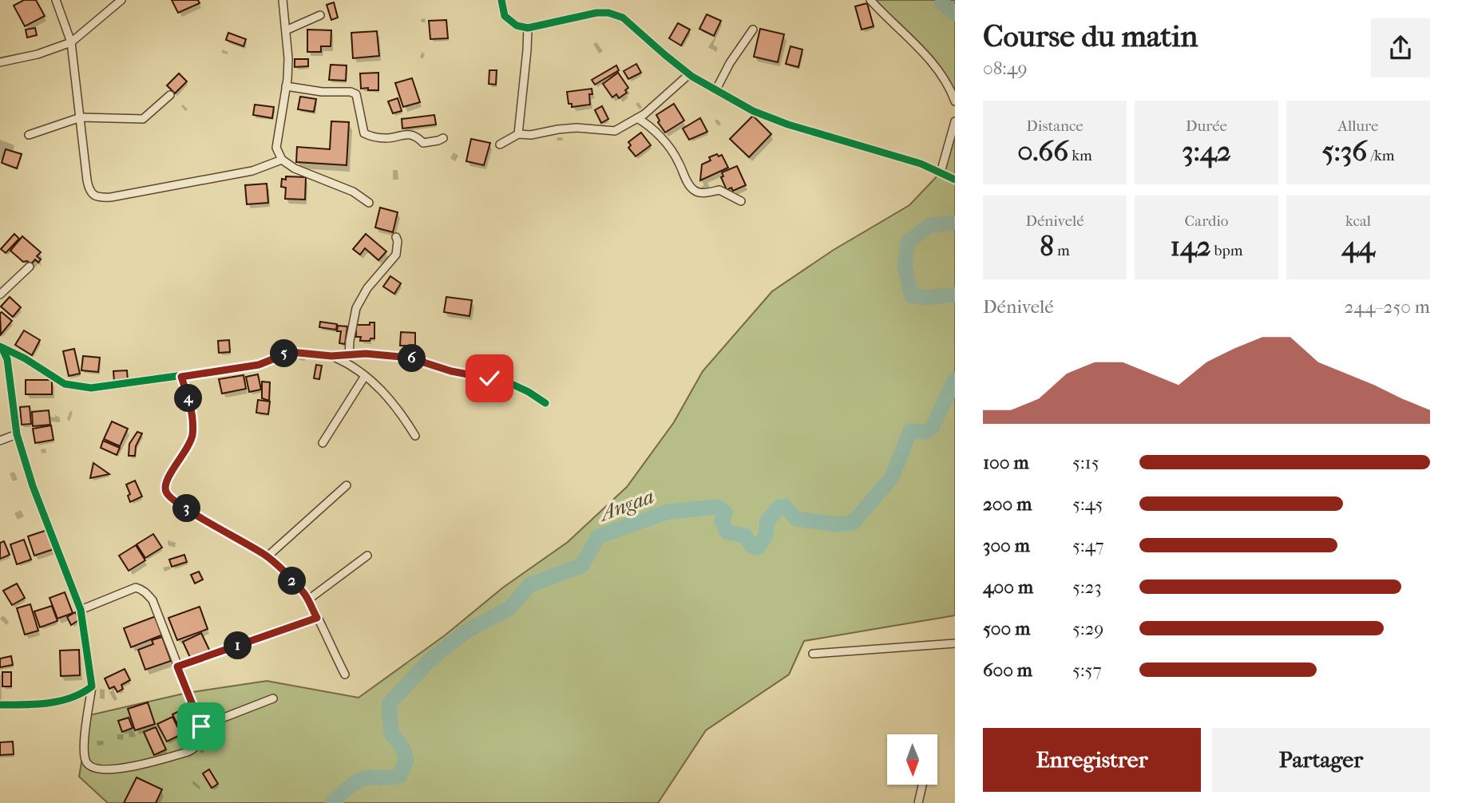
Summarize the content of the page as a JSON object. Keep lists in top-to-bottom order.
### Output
{
  "water": ["Angaa"],
  "north": "bottom",
  "page": {
    "heading": ["Course du matin", "08:49"],
    "stats": [
      ["Distance", "0.66 km"],
      ["Durée", "3:42"],
      ["Allure", "5:36 /km"],
      ["Dénivelé", "8 m"],
      ["Cardio", "142 bpm"],
      ["kcal", "44"]
    ],
    "chart": ["Dénivelé", "244–250 m"],
    "pins": [
      "5",
      "6",
      "4",
      "3",
      "2",
      "1"
    ],
    "list": [
      {
        "name": "100 m",
        "note": "5:15"
      },
      {
        "name": "200 m",
        "note": "5:45"
      },
      {
        "name": "300 m",
        "note": "5:47"
      },
      {
        "name": "400 m",
        "note": "5:23"
      },
      {
        "name": "500 m",
        "note": "5:29"
      },
      {
        "name": "600 m",
        "note": "5:57"
      }
    ],
    "buttons": ["Enregistrer", "Partager"]
  }
}
